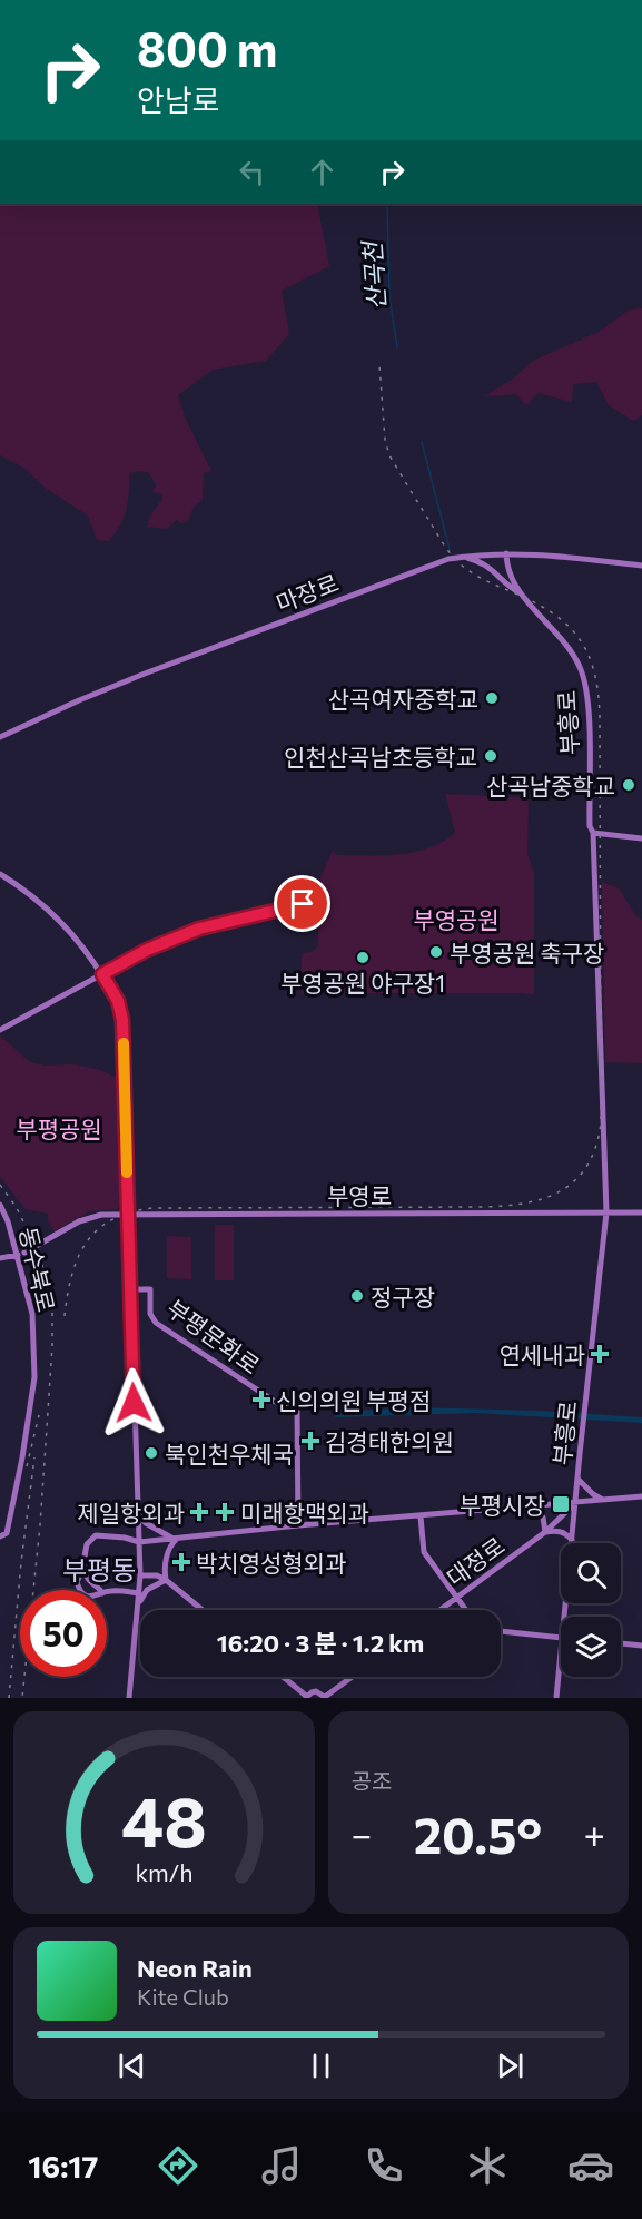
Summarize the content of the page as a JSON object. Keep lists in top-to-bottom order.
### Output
{
  "streets": {
    "main road": [
      "마장로",
      "부흥로",
      "부영로",
      "동수북로",
      "부평문화로",
      "대정로"
    ]
  },
  "crossings": [
    ["마장로", "부흥로"],
    ["부흥로", "부영로"],
    ["부흥로", "대정로"],
    ["부영로", "동수북로"]
  ],
  "districts": ["부평동"],
  "water": ["산곡천"],
  "parks": ["부영공원", "부평공원"],
  "places": {
    "other": [
      "산곡여자중학교",
      "인천산곡남초등학교",
      "산곡남중학교",
      "부영공원 축구장",
      "부영공원 야구장1",
      "정구장",
      "북인천우체국"
    ],
    "health": [
      "연세내과",
      "신의의원 부평점",
      "김경태한의원",
      "제일항외과",
      "미래항맥외과",
      "박치영성형외과"
    ],
    "transit": ["부평시장"]
  },
  "page": {
    "turn": ["800 m", "안남로"],
    "limit": "50",
    "trip": "16:20 · 3 분 · 1.2 km",
    "tile": "공조",
    "heat": ["−", "20.5°", "+"],
    "song": ["Neon Rain", "Kite Club"],
    "tabs": "16:17",
    "gauge": ["48", "km/h"]
  }
}
